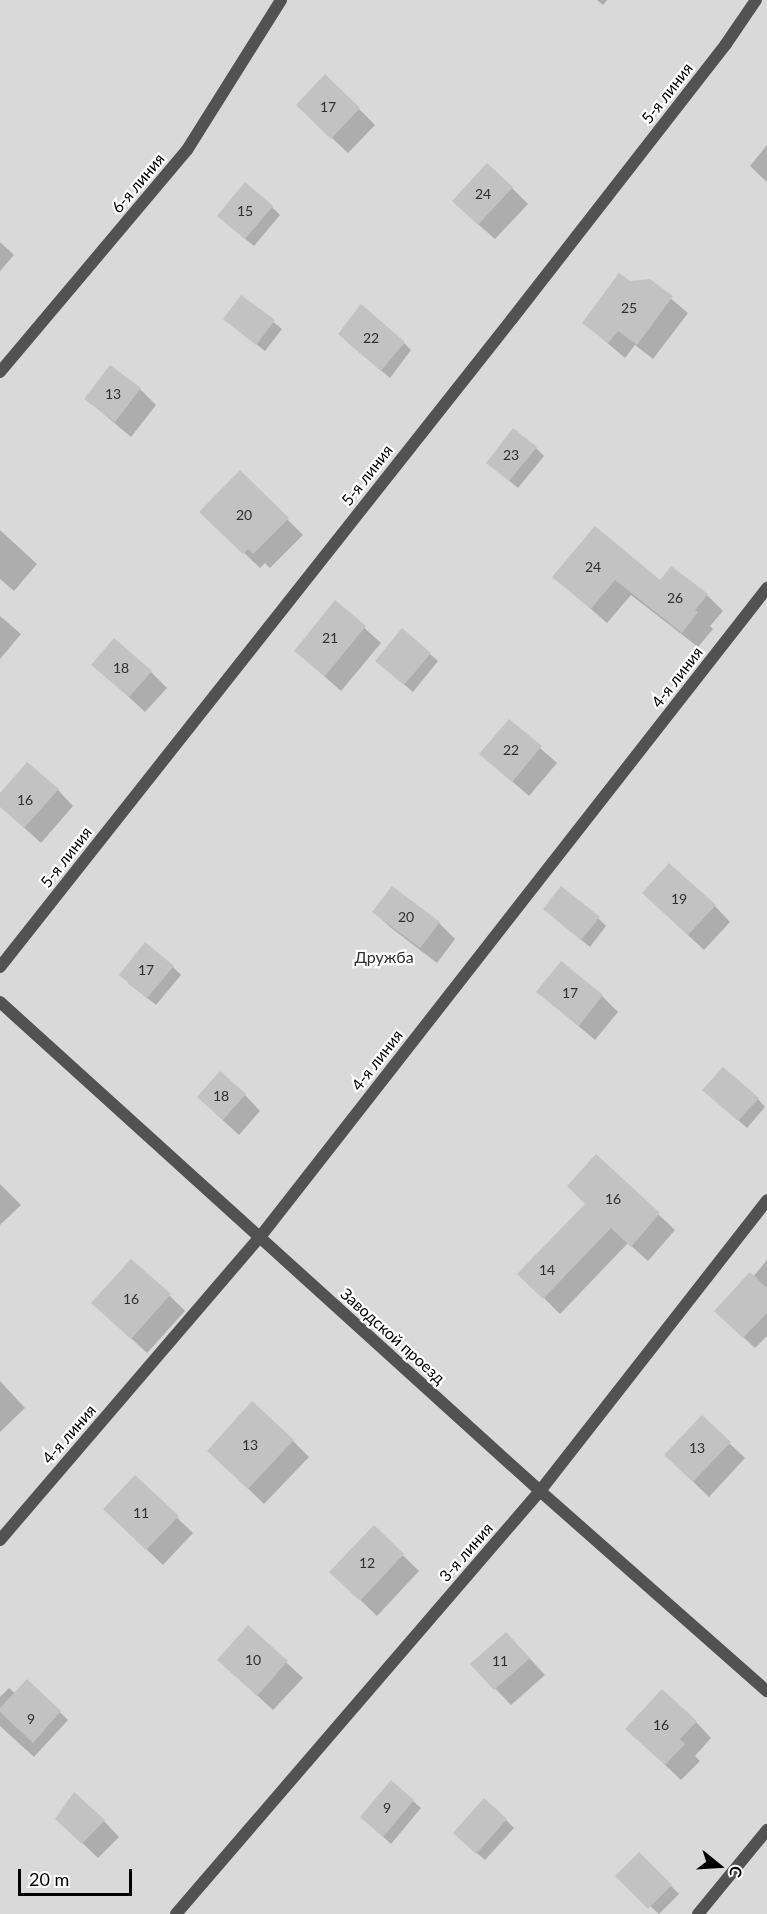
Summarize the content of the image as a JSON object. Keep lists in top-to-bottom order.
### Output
{
  "streets": {
    "street": [
      "5-я линия",
      "6-я линия",
      "4-я линия",
      "Заводской проезд",
      "3-я линия"
    ]
  },
  "crossings": [
    ["4-я линия", "Заводской проезд"],
    ["Заводской проезд", "3-я линия"]
  ],
  "parks": ["Дружба"],
  "house_numbers": [
    "17",
    "24",
    "15",
    "25",
    "22",
    "13",
    "23",
    "20",
    "24",
    "26",
    "21",
    "18",
    "22",
    "16",
    "19",
    "20",
    "17",
    "17",
    "18",
    "16",
    "14",
    "16",
    "13",
    "13",
    "11",
    "12",
    "10",
    "11",
    "9",
    "16",
    "9"
  ],
  "scale_bar": "20 m",
  "north": "right"
}
